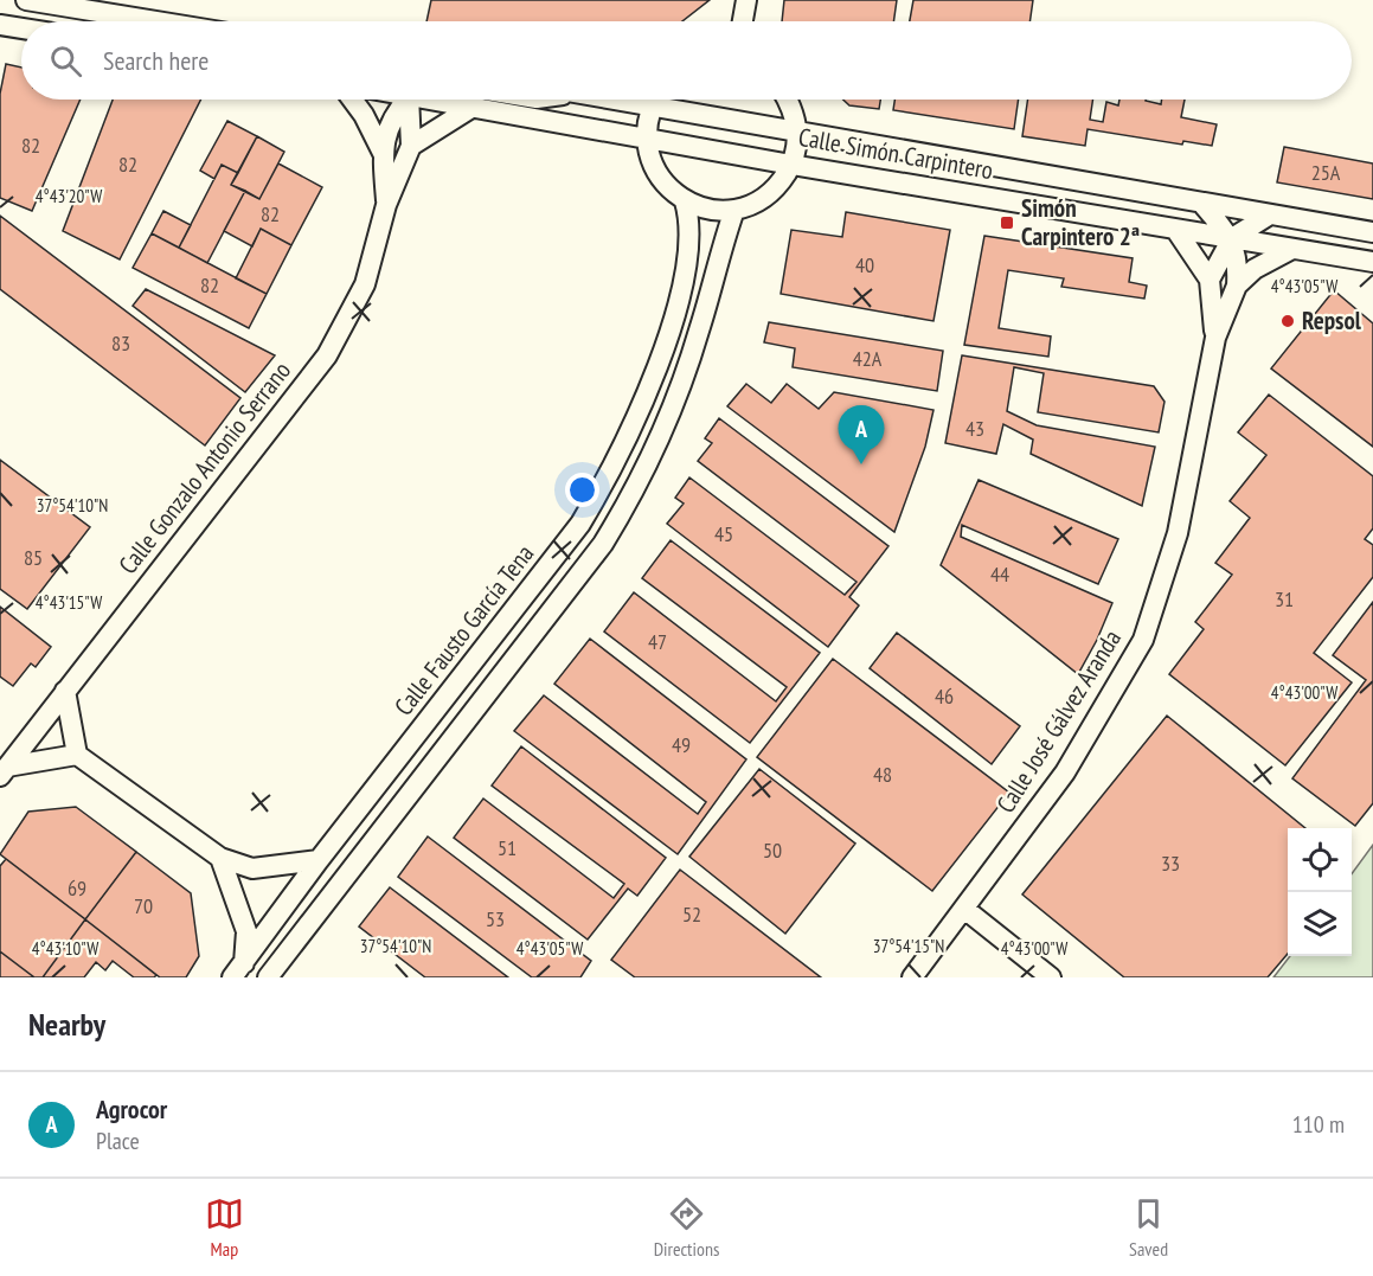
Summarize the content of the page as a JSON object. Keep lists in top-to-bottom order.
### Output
{
  "streets": {
    "street": [
      "Calle Simón Carpintero",
      "Calle Gonzalo Antonio Serrano",
      "Calle Fausto García Tena",
      "Calle José Gálvez Aranda"
    ]
  },
  "crossings": [
    ["Calle Simón Carpintero", "Calle José Gálvez Aranda"]
  ],
  "places": {
    "transit": ["Simón Carpintero 2ª"],
    "other": ["Repsol"]
  },
  "house_numbers": [
    "82",
    "82",
    "25A",
    "82",
    "40",
    "82",
    "83",
    "42A",
    "43",
    "45",
    "85",
    "44",
    "31",
    "47",
    "46",
    "49",
    "48",
    "51",
    "50",
    "33",
    "69",
    "70",
    "52",
    "53"
  ],
  "page": {
    "search": "Search here",
    "pins": "A",
    "heading": "Nearby",
    "list": [
      {
        "mark": "A",
        "name": "Agrocor",
        "note": "Place",
        "value": "110 m"
      }
    ],
    "nav": ["Map", "Directions", "Saved"]
  },
  "coordinates": [
    "4°43'20\"W",
    "4°43'05\"W",
    "37°54'10\"N",
    "4°43'15\"W",
    "4°43'00\"W",
    "37°54'15\"N",
    "4°43'10\"W"
  ]
}
